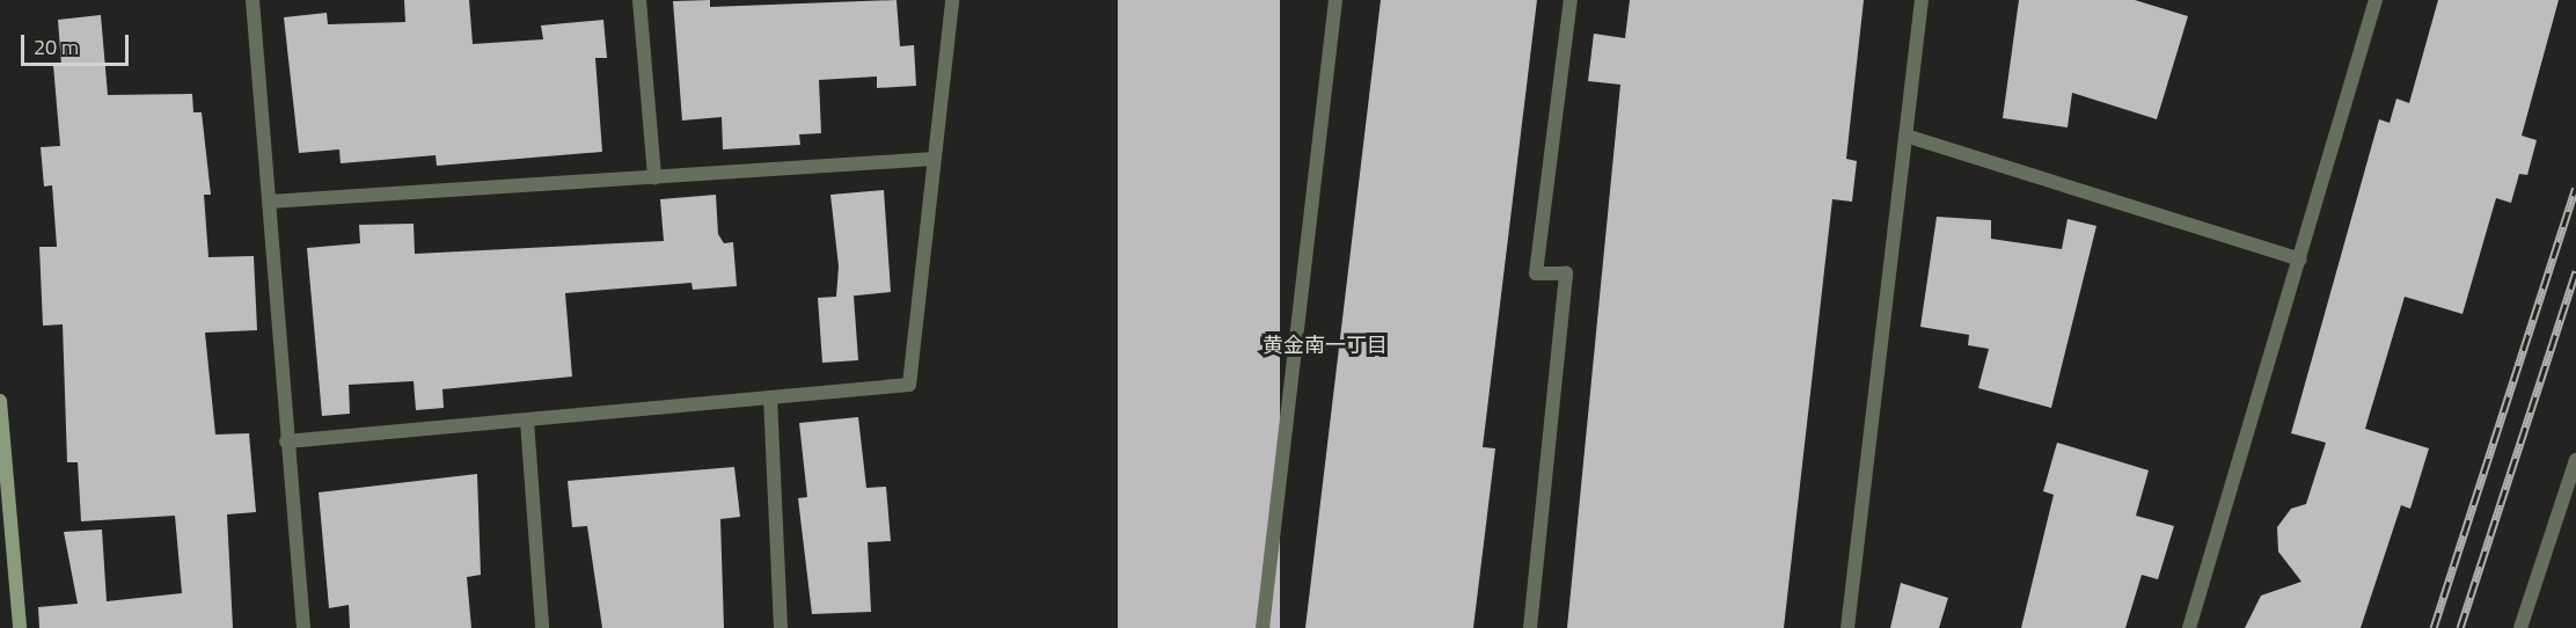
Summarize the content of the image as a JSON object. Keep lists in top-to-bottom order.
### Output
{
  "districts": ["黄金南一丁目"],
  "scale_bar": "20 m"
}
